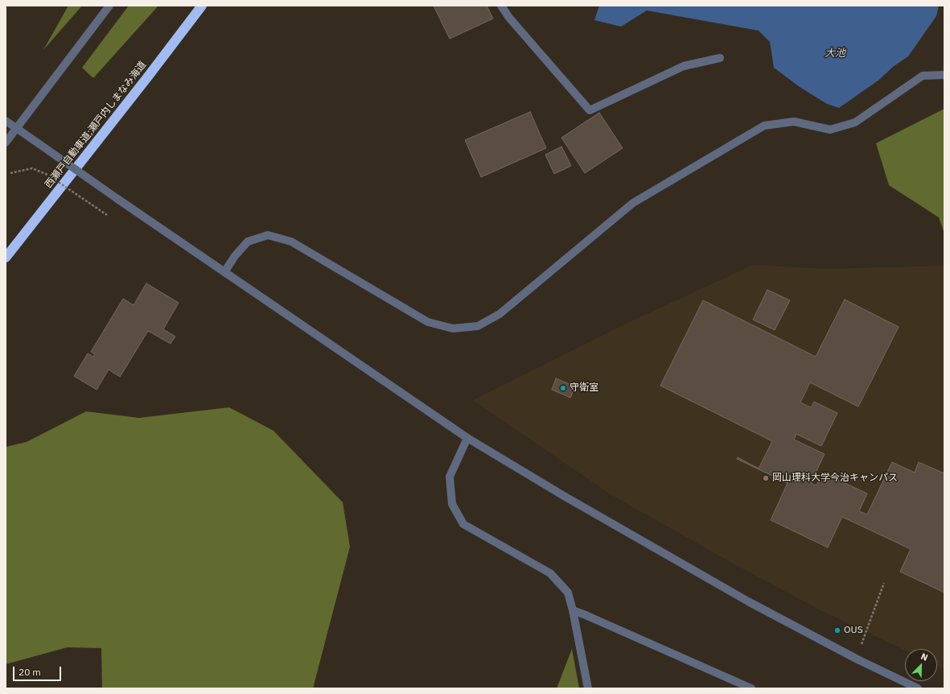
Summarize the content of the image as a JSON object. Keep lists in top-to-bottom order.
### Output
{
  "streets": {
    "highway": ["西瀬戸自動車道;瀬戸内しまなみ海道"]
  },
  "water": ["大池"],
  "places": ["守衛室", "岡山理科大学今治キャンパス", "OUS"],
  "scale_bar": "20 m",
  "north": "top right"
}
